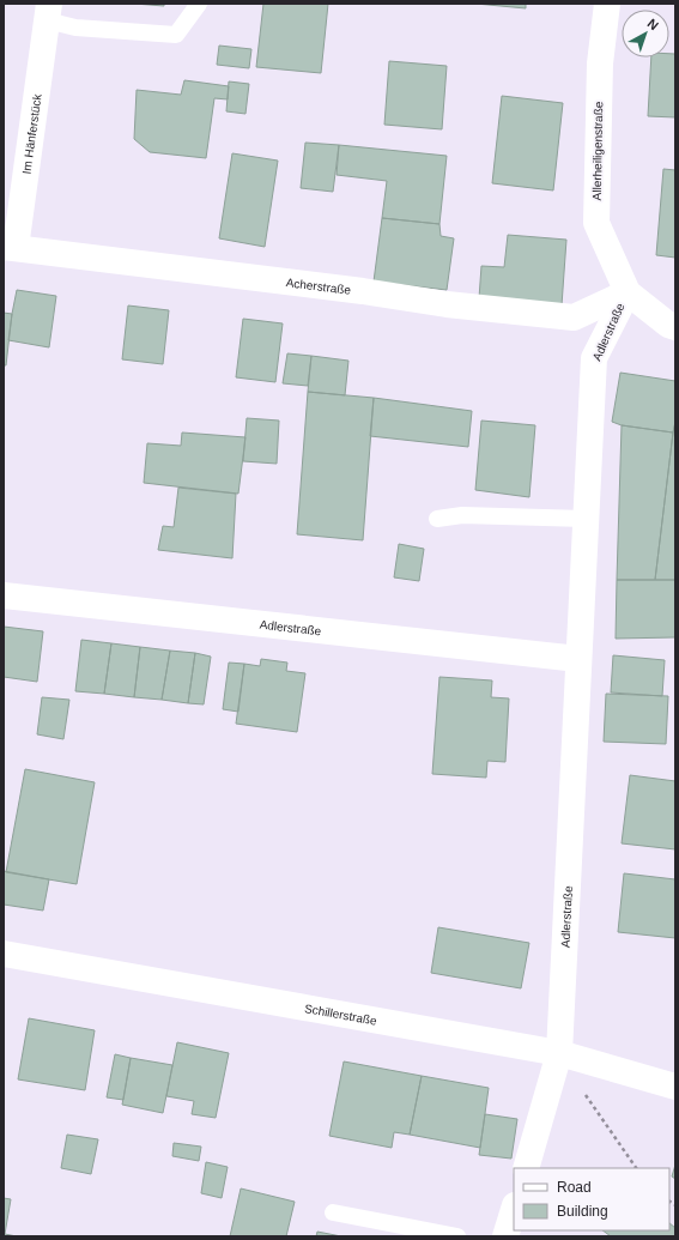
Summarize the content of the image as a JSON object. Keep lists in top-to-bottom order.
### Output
{
  "streets": {
    "street": [
      "Im Hänferstück",
      "Allerheiligenstraße",
      "Acherstraße",
      "Adlerstraße",
      "Schillerstraße"
    ]
  },
  "crossings": [
    ["Im Hänferstück", "Acherstraße"],
    ["Allerheiligenstraße", "Acherstraße"],
    ["Allerheiligenstraße", "Adlerstraße"],
    ["Acherstraße", "Adlerstraße"],
    ["Adlerstraße", "Schillerstraße"]
  ],
  "legend": ["Road", "Building"],
  "north": "top right"
}
